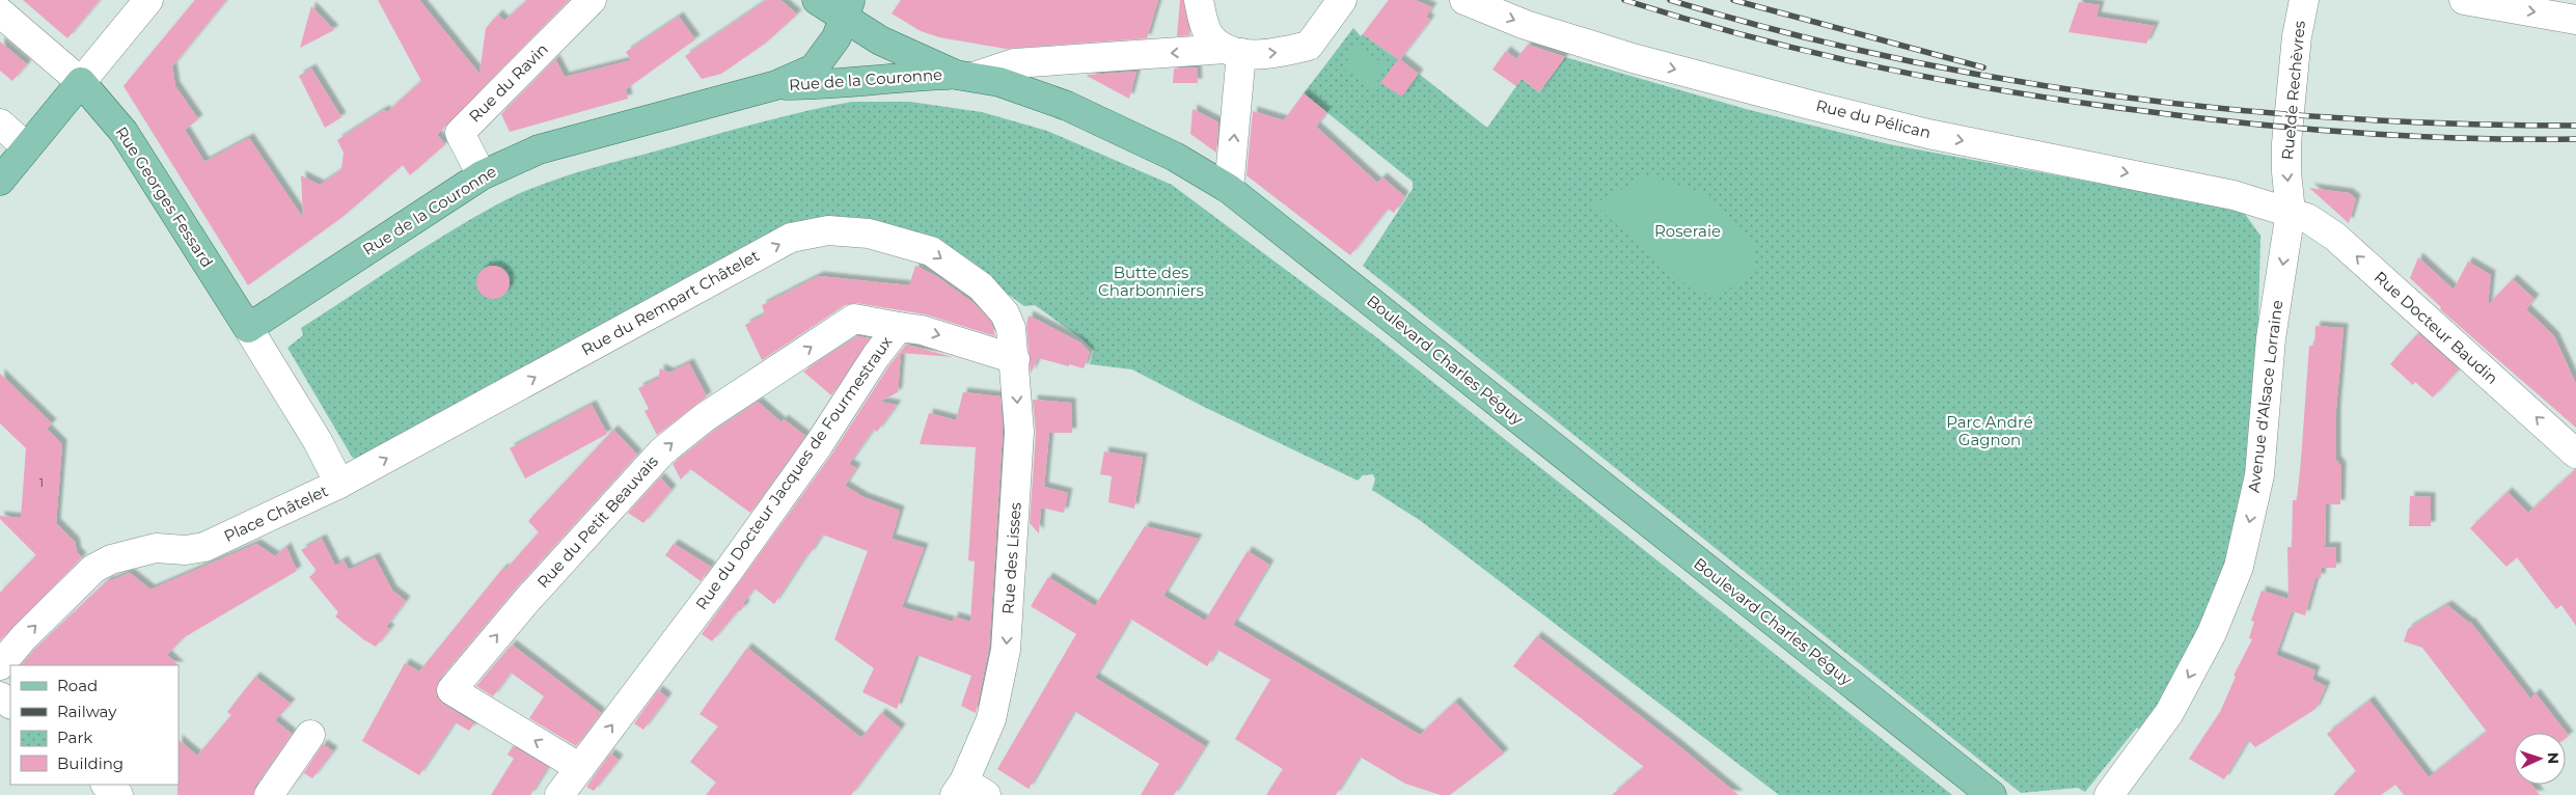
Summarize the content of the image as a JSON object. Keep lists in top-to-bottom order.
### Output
{
  "streets": {
    "main road": ["Rue de la Couronne", "Rue Georges Fessard", "Boulevard Charles Péguy"],
    "street": [
      "Rue du Ravin",
      "Rue de Rechèvres",
      "Rue du Pélican",
      "Rue du Rempart Châtelet",
      "Rue Docteur Baudin",
      "Avenue d'Alsace Lorraine",
      "Rue du Docteur Jacques de Fourmestraux",
      "Place Châtelet",
      "Rue du Petit Beauvais",
      "Rue des Lisses"
    ]
  },
  "crossings": [
    ["Rue de la Couronne", "Rue du Ravin"],
    ["Rue de la Couronne", "Rue Georges Fessard"],
    ["Rue de la Couronne", "Boulevard Charles Péguy"],
    ["Rue de la Couronne", "Place Châtelet"],
    ["Rue de Rechèvres", "Rue du Pélican"],
    ["Rue de Rechèvres", "Rue Docteur Baudin"],
    ["Rue de Rechèvres", "Avenue d'Alsace Lorraine"],
    ["Rue du Pélican", "Rue Docteur Baudin"],
    ["Rue du Pélican", "Avenue d'Alsace Lorraine"],
    ["Rue Georges Fessard", "Place Châtelet"],
    ["Rue du Rempart Châtelet", "Place Châtelet"],
    ["Rue du Rempart Châtelet", "Rue des Lisses"],
    ["Rue Docteur Baudin", "Avenue d'Alsace Lorraine"],
    ["Rue du Docteur Jacques de Fourmestraux", "Rue du Petit Beauvais"],
    ["Rue du Docteur Jacques de Fourmestraux", "Rue des Lisses"]
  ],
  "one_way": [
    "Rue de Rechèvres",
    "Rue du Pélican",
    "Rue du Rempart Châtelet",
    "Rue Docteur Baudin",
    "Avenue d'Alsace Lorraine",
    "Rue du Docteur Jacques de Fourmestraux",
    "Place Châtelet",
    "Rue des Lisses"
  ],
  "parks": ["Roseraie", "Butte des Charbonniers", "Parc André Gagnon"],
  "house_numbers": ["1"],
  "legend": [
    "Road",
    "Railway",
    "Park",
    "Building"
  ],
  "north": "right"
}
